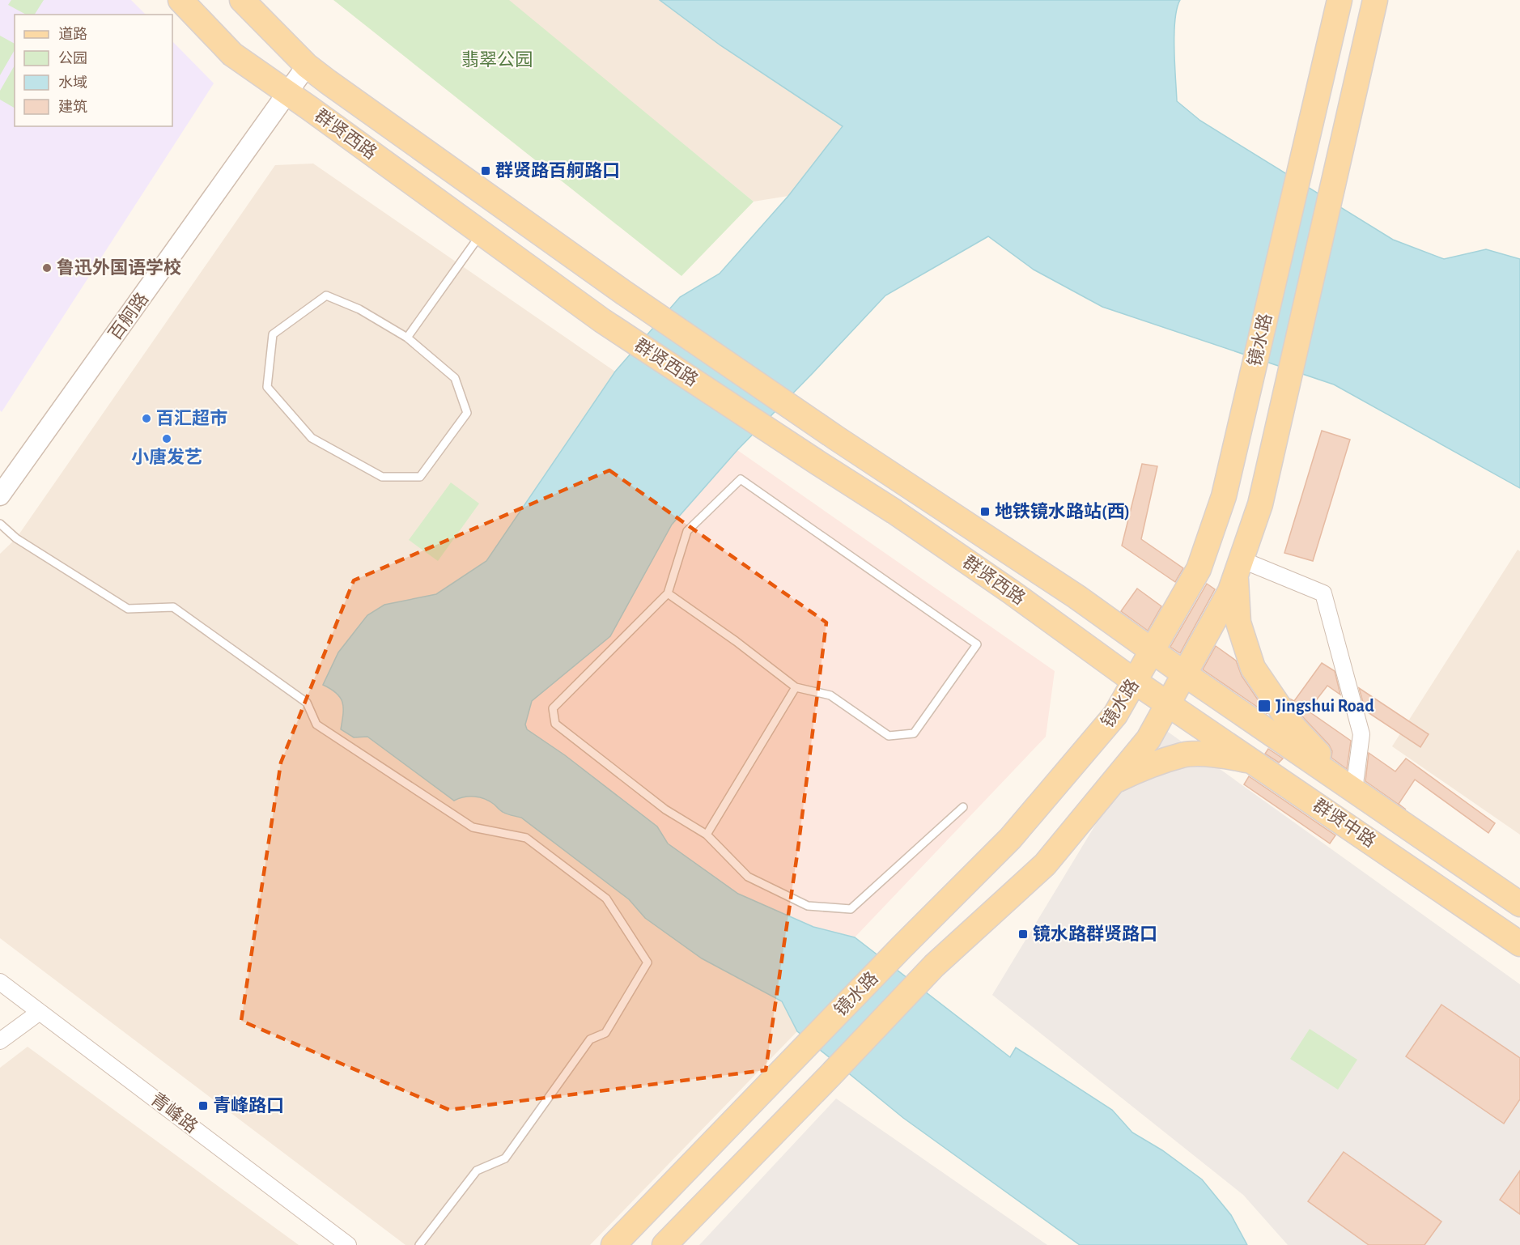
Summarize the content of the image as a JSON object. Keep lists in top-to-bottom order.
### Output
{
  "streets": {
    "main road": ["群贤西路", "镜水路", "群贤中路"],
    "street": ["百舸路", "青峰路"]
  },
  "crossings": [
    ["群贤西路", "百舸路"],
    ["群贤西路", "镜水路"],
    ["群贤西路", "群贤中路"],
    ["镜水路", "群贤中路"]
  ],
  "parks": ["翡翠公园"],
  "places": {
    "transit": [
      "群贤路百舸路口",
      "地铁镜水路站(西)",
      "Jingshui Road",
      "镜水路群贤路口",
      "青峰路口"
    ],
    "other": ["鲁迅外国语学校", "百汇超市", "小唐发艺"]
  },
  "legend": [
    "道路",
    "公园",
    "水域",
    "建筑"
  ]
}
